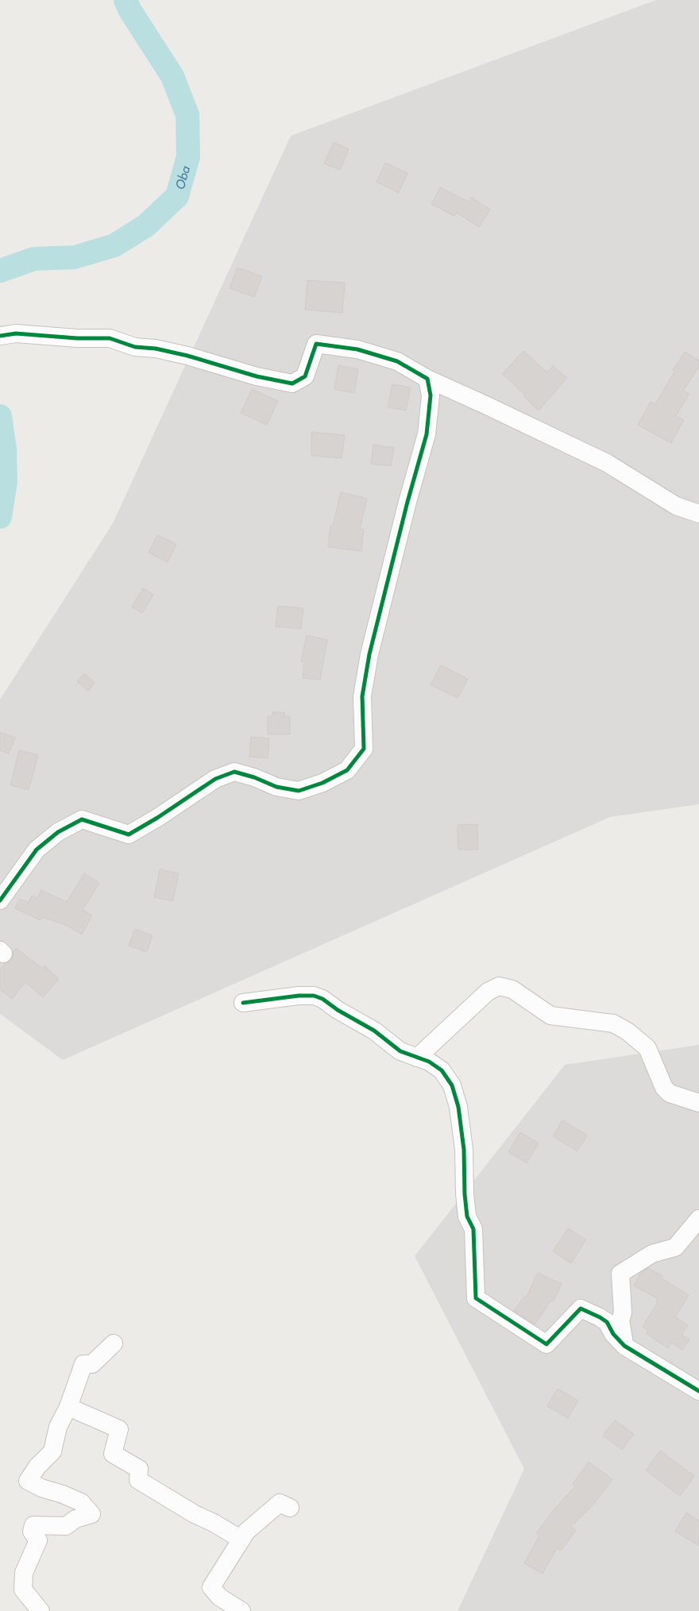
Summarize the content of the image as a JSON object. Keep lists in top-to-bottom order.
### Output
{
  "water": ["Oba"]
}
